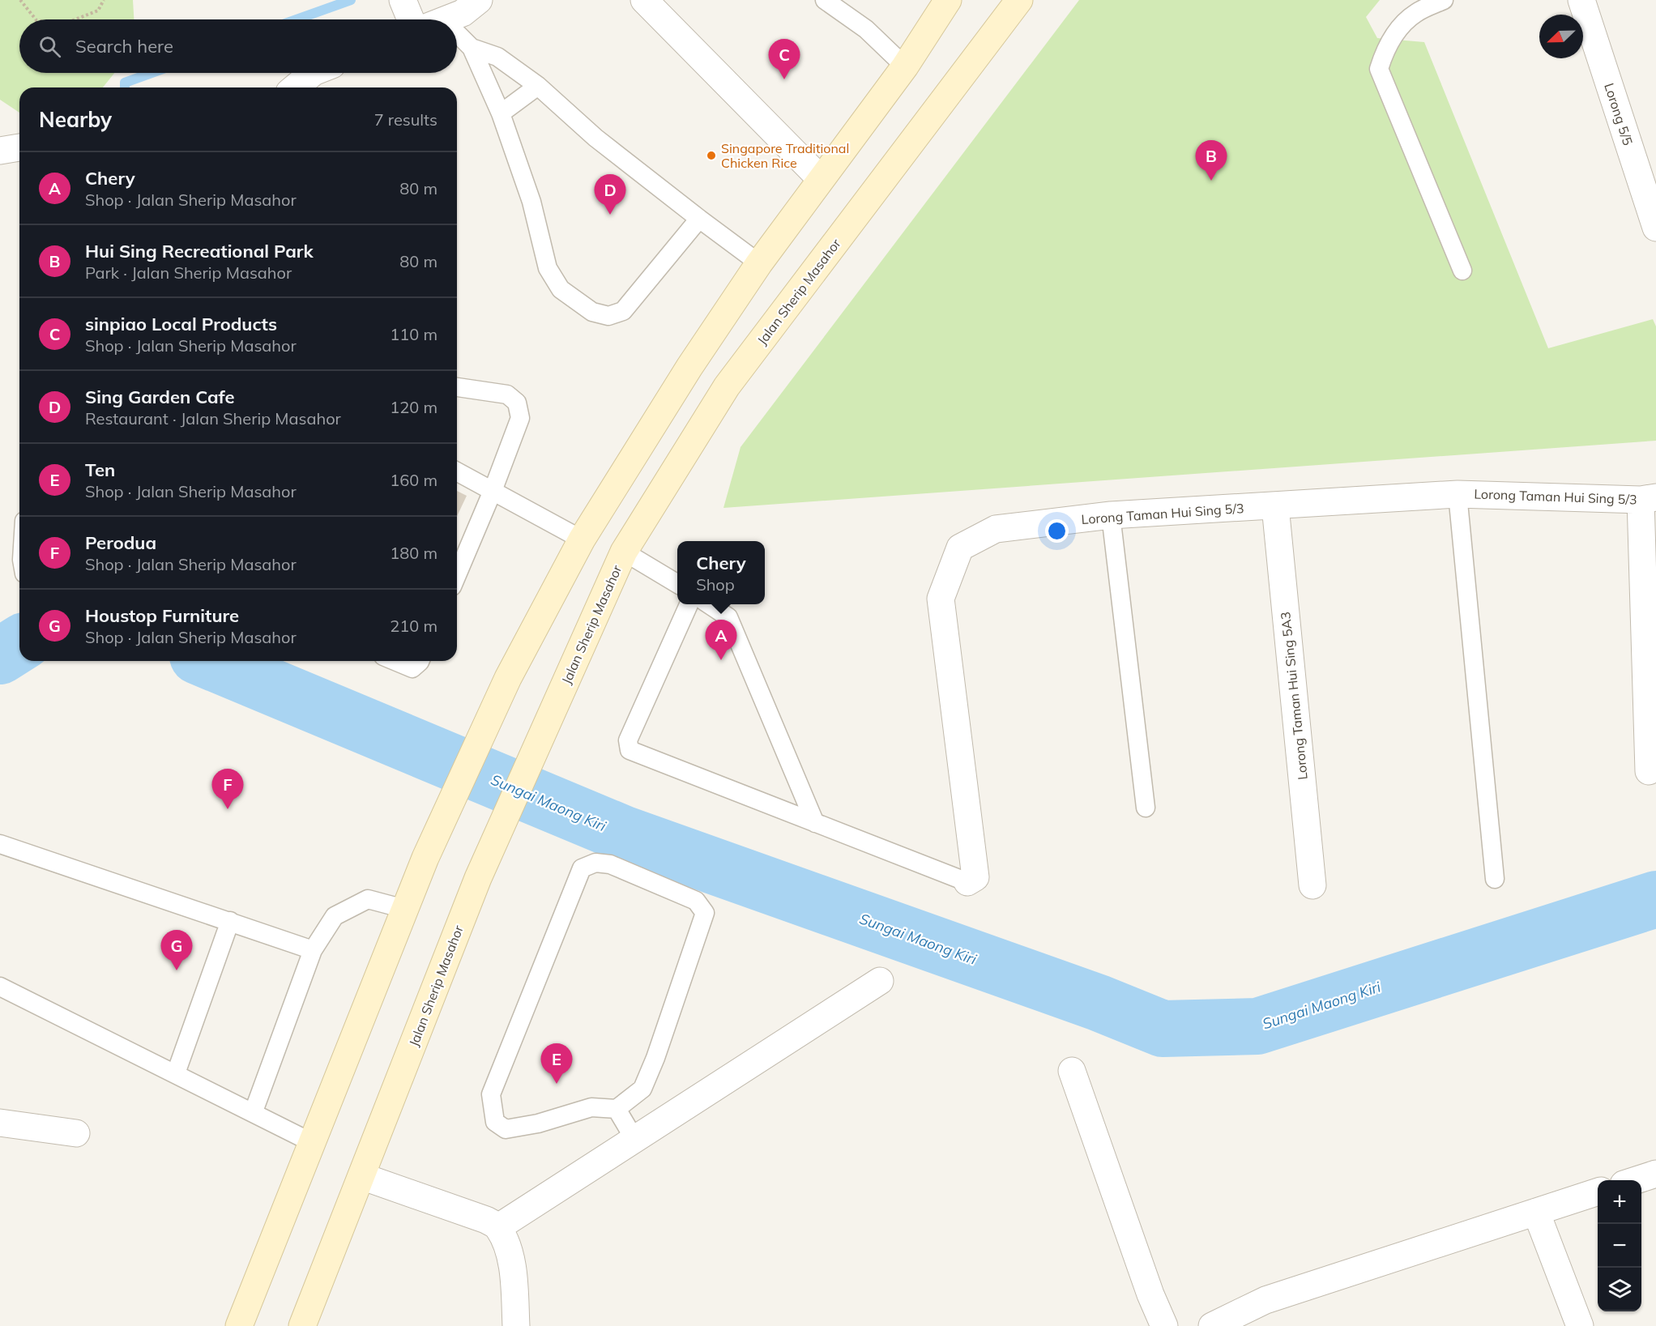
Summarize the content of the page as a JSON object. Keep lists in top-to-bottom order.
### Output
{
  "streets": {
    "main road": ["Jalan Sherip Masahor"],
    "street": ["Lorong 5/5", "Lorong Taman Hui Sing 5/3", "Lorong Taman Hui Sing 5A3"]
  },
  "crossings": [
    ["Lorong Taman Hui Sing 5/3", "Lorong Taman Hui Sing 5A3"]
  ],
  "water": ["Sungai Maong Kiri"],
  "places": ["Singapore Traditional Chicken Rice"],
  "north": "bottom left",
  "page": {
    "search": "Search here",
    "pins": [
      "C",
      "B",
      "D",
      "A",
      "F",
      "G",
      "E"
    ],
    "heading": ["Nearby", "7 results"],
    "list": [
      {
        "mark": "A",
        "name": "Chery",
        "note": "Shop · Jalan Sherip Masahor",
        "value": "80 m"
      },
      {
        "mark": "B",
        "name": "Hui Sing Recreational Park",
        "note": "Park · Jalan Sherip Masahor",
        "value": "80 m"
      },
      {
        "mark": "C",
        "name": "sinpiao Local Products",
        "note": "Shop · Jalan Sherip Masahor",
        "value": "110 m"
      },
      {
        "mark": "D",
        "name": "Sing Garden Cafe",
        "note": "Restaurant · Jalan Sherip Masahor",
        "value": "120 m"
      },
      {
        "mark": "E",
        "name": "Ten",
        "note": "Shop · Jalan Sherip Masahor",
        "value": "160 m"
      },
      {
        "mark": "F",
        "name": "Perodua",
        "note": "Shop · Jalan Sherip Masahor",
        "value": "180 m"
      },
      {
        "mark": "G",
        "name": "Houstop Furniture",
        "note": "Shop · Jalan Sherip Masahor",
        "value": "210 m"
      }
    ],
    "popup": ["Chery", "Shop"],
    "map_buttons": ["+", "−"]
  }
}
